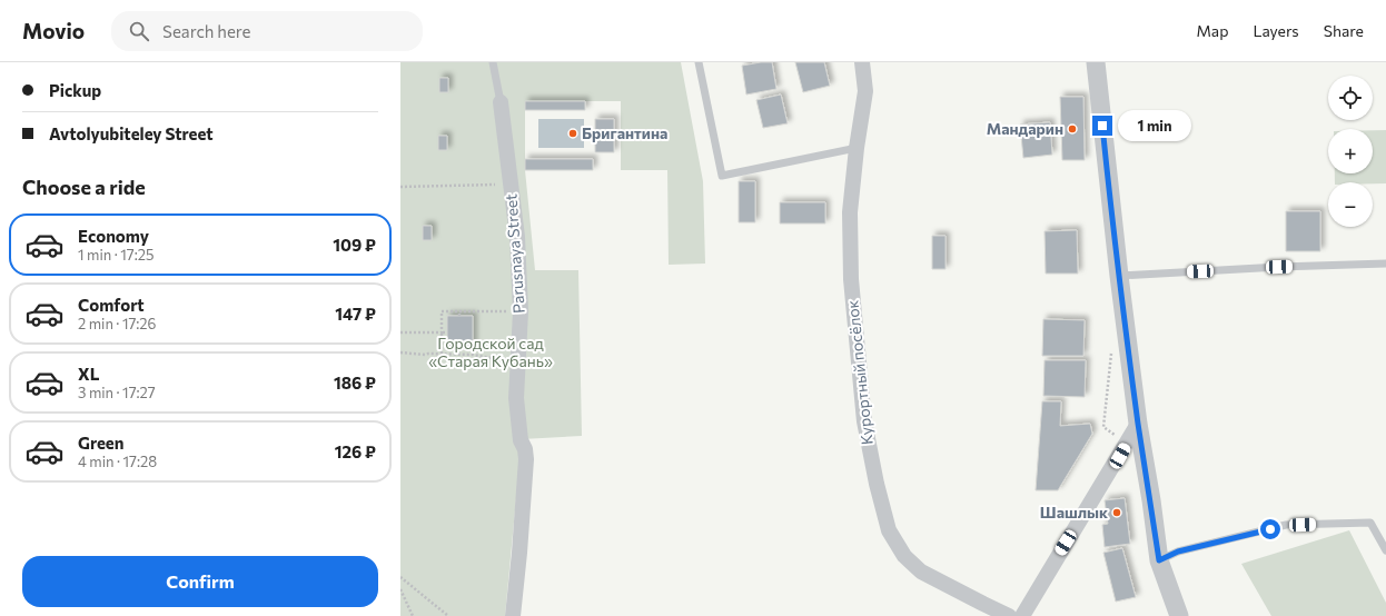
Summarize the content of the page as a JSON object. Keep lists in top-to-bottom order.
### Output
{
  "streets": {
    "street": ["Parusnaya Street", "Курортный посёлок"]
  },
  "parks": ["Городской сад «Старая Кубань»"],
  "places": ["Мандарин", "Бригантина", "Шашлык"],
  "page": {
    "header": "Movio",
    "search": "Search here",
    "nav": ["Map", "Layers", "Share"],
    "banner": ["Pickup", "Avtolyubiteley Street"],
    "map_buttons": ["+", "−"],
    "bubble": "1 min",
    "heading": "Choose a ride",
    "list": [
      {
        "name": "Economy",
        "note": "1 min · 17:25",
        "value": "109 ₽"
      },
      {
        "name": "Comfort",
        "note": "2 min · 17:26",
        "value": "147 ₽"
      },
      {
        "name": "XL",
        "note": "3 min · 17:27",
        "value": "186 ₽"
      },
      {
        "name": "Green",
        "note": "4 min · 17:28",
        "value": "126 ₽"
      }
    ],
    "buttons": "Confirm"
  }
}
